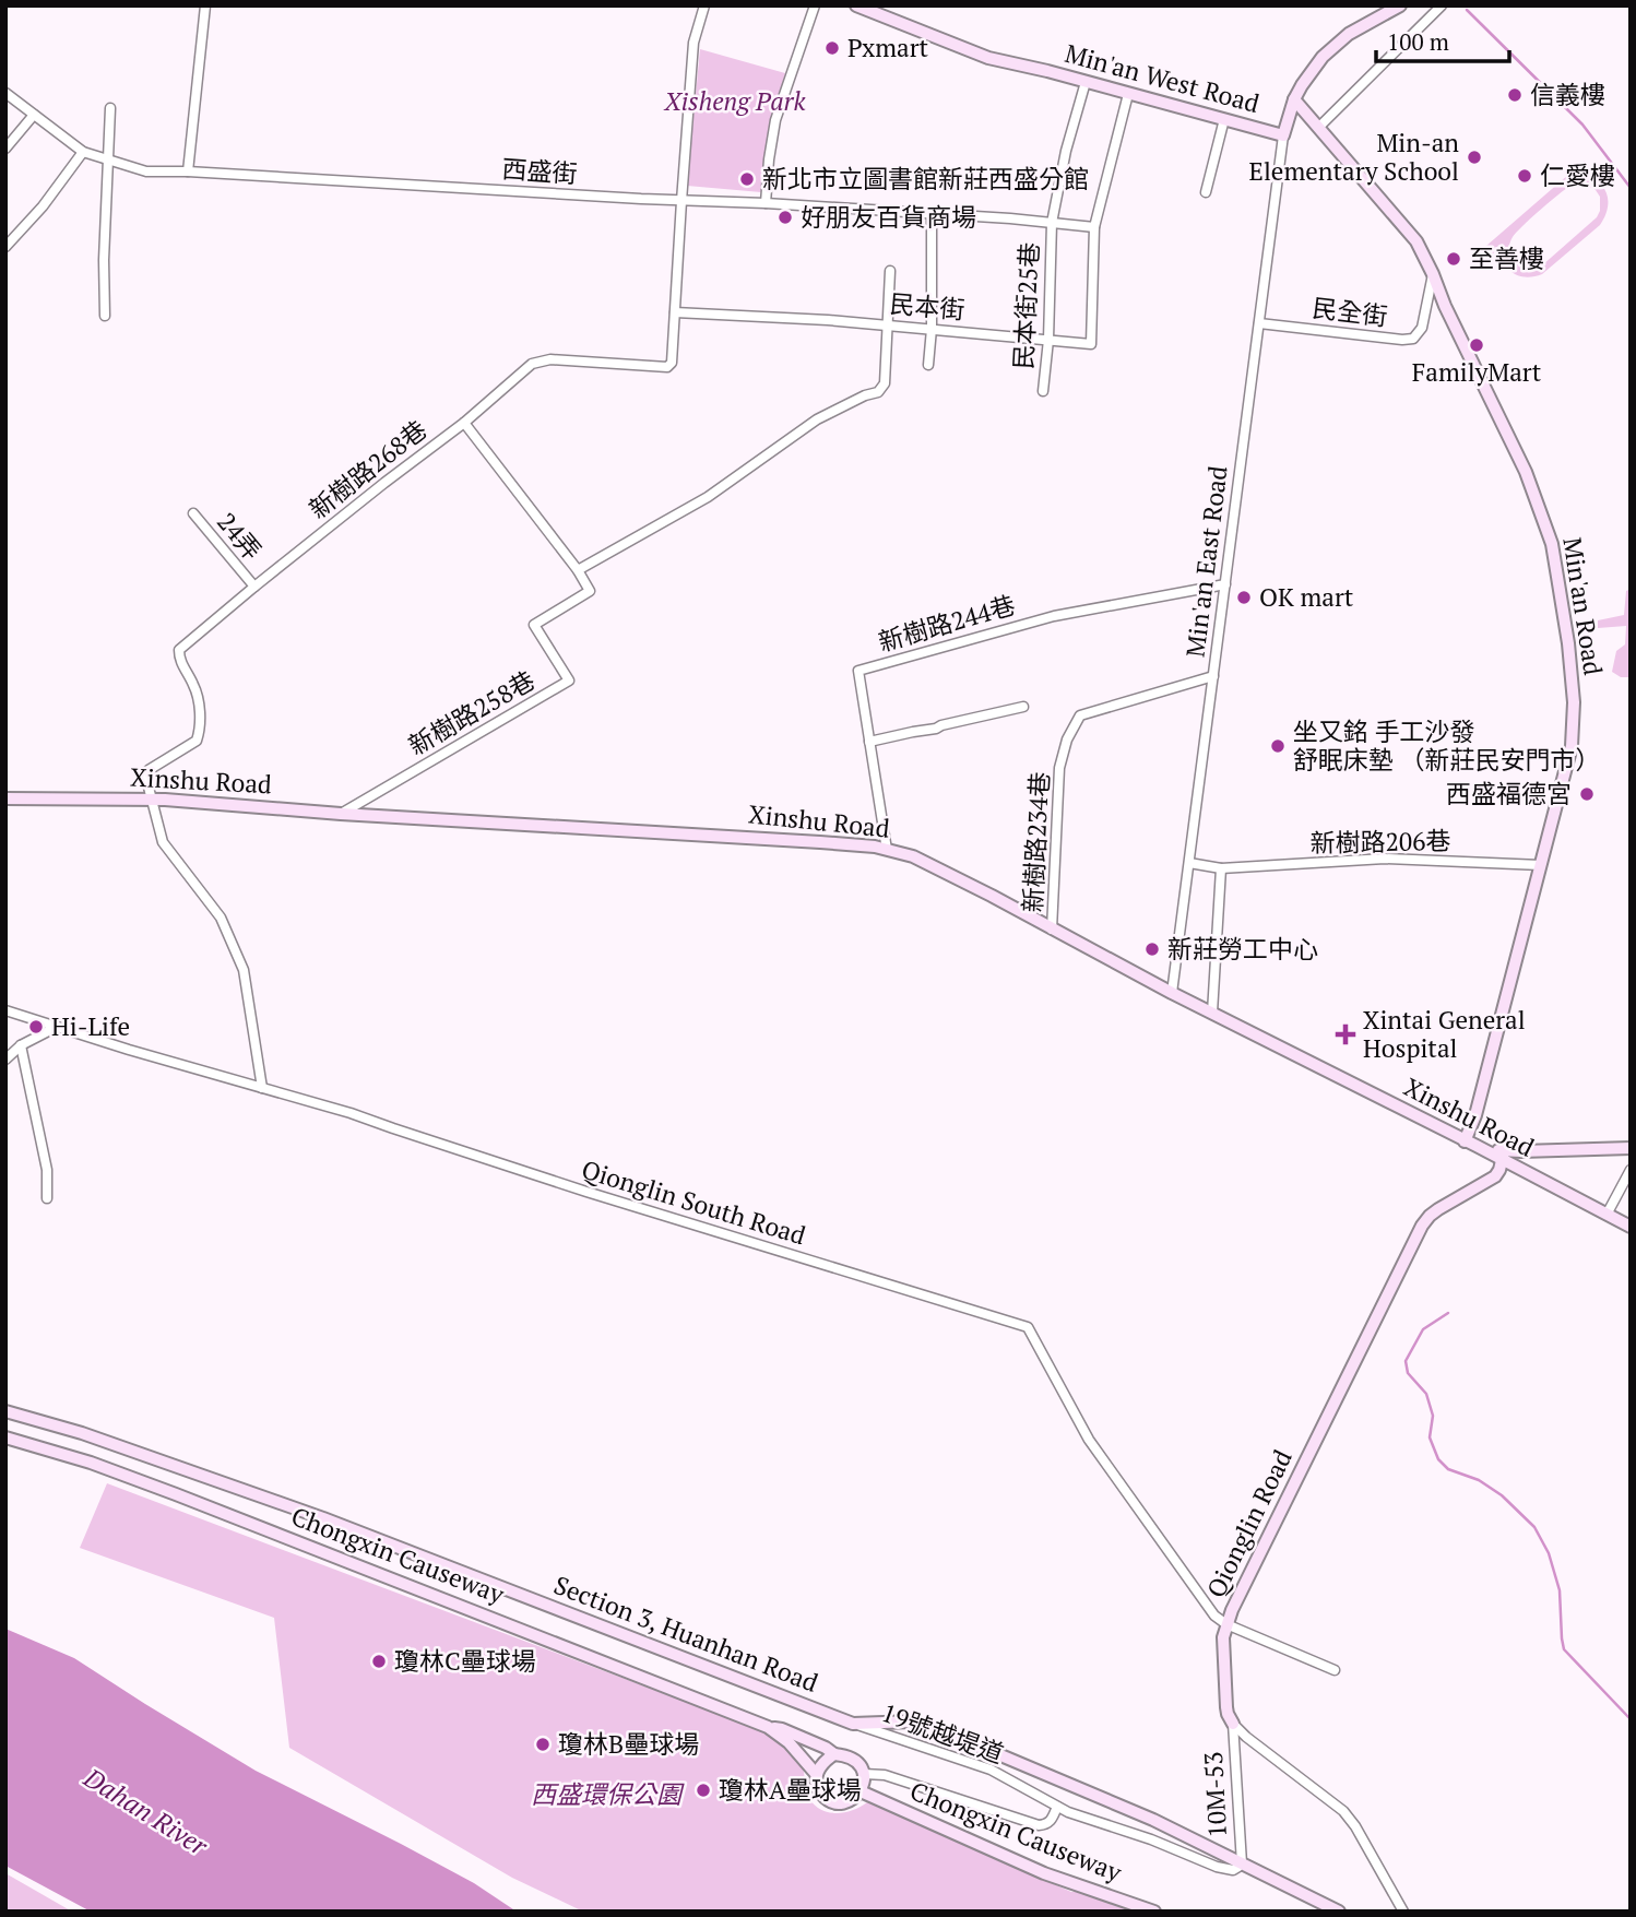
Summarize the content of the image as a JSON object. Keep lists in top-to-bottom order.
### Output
{
  "streets": {
    "street": [
      "Min'an West Road",
      "西盛街",
      "民本街25巷",
      "民本街",
      "民全街",
      "新樹路268巷",
      "24弄",
      "Min'an East Road",
      "Min'an Road",
      "新樹路244巷",
      "新樹路258巷",
      "Xinshu Road",
      "新樹路234巷",
      "新樹路206巷",
      "Qionglin South Road",
      "Qionglin Road",
      "Chongxin Causeway",
      "Section 3, Huanhan Road",
      "19號越堤道",
      "10M-53"
    ]
  },
  "crossings": [
    ["Min'an West Road", "民本街25巷"],
    ["Min'an West Road", "Min'an East Road"],
    ["Min'an West Road", "Min'an Road"],
    ["西盛街", "民本街25巷"],
    ["西盛街", "民本街"],
    ["民本街25巷", "民本街"],
    ["民全街", "Min'an East Road"],
    ["民全街", "Min'an Road"],
    ["新樹路268巷", "24弄"],
    ["新樹路268巷", "新樹路258巷"],
    ["新樹路268巷", "Xinshu Road"],
    ["Min'an East Road", "新樹路244巷"],
    ["Min'an East Road", "Xinshu Road"],
    ["Min'an East Road", "新樹路234巷"],
    ["Min'an East Road", "新樹路206巷"],
    ["Min'an Road", "Xinshu Road"],
    ["Min'an Road", "新樹路206巷"],
    ["新樹路244巷", "Xinshu Road"],
    ["新樹路258巷", "Xinshu Road"],
    ["Xinshu Road", "新樹路234巷"],
    ["Xinshu Road", "Qionglin Road"],
    ["Qionglin South Road", "Qionglin Road"],
    ["Qionglin Road", "10M-53"],
    ["Section 3, Huanhan Road", "19號越堤道"],
    ["Section 3, Huanhan Road", "10M-53"],
    ["19號越堤道", "10M-53"]
  ],
  "water": ["Dahan River"],
  "parks": ["Xisheng Park", "西盛環保公園"],
  "places": {
    "other": [
      "Pxmart",
      "信義樓",
      "Min-an Elementary School",
      "仁愛樓",
      "新北市立圖書館新莊西盛分館",
      "好朋友百貨商場",
      "至善樓",
      "FamilyMart",
      "OK mart",
      "坐又銘 手工沙發 舒眠床墊 （新莊民安門市）",
      "西盛福德宮",
      "新莊勞工中心",
      "Hi-Life",
      "瓊林C壘球場",
      "瓊林B壘球場",
      "瓊林A壘球場"
    ],
    "health": ["Xintai General Hospital"]
  },
  "scale_bar": "100 m"
}
